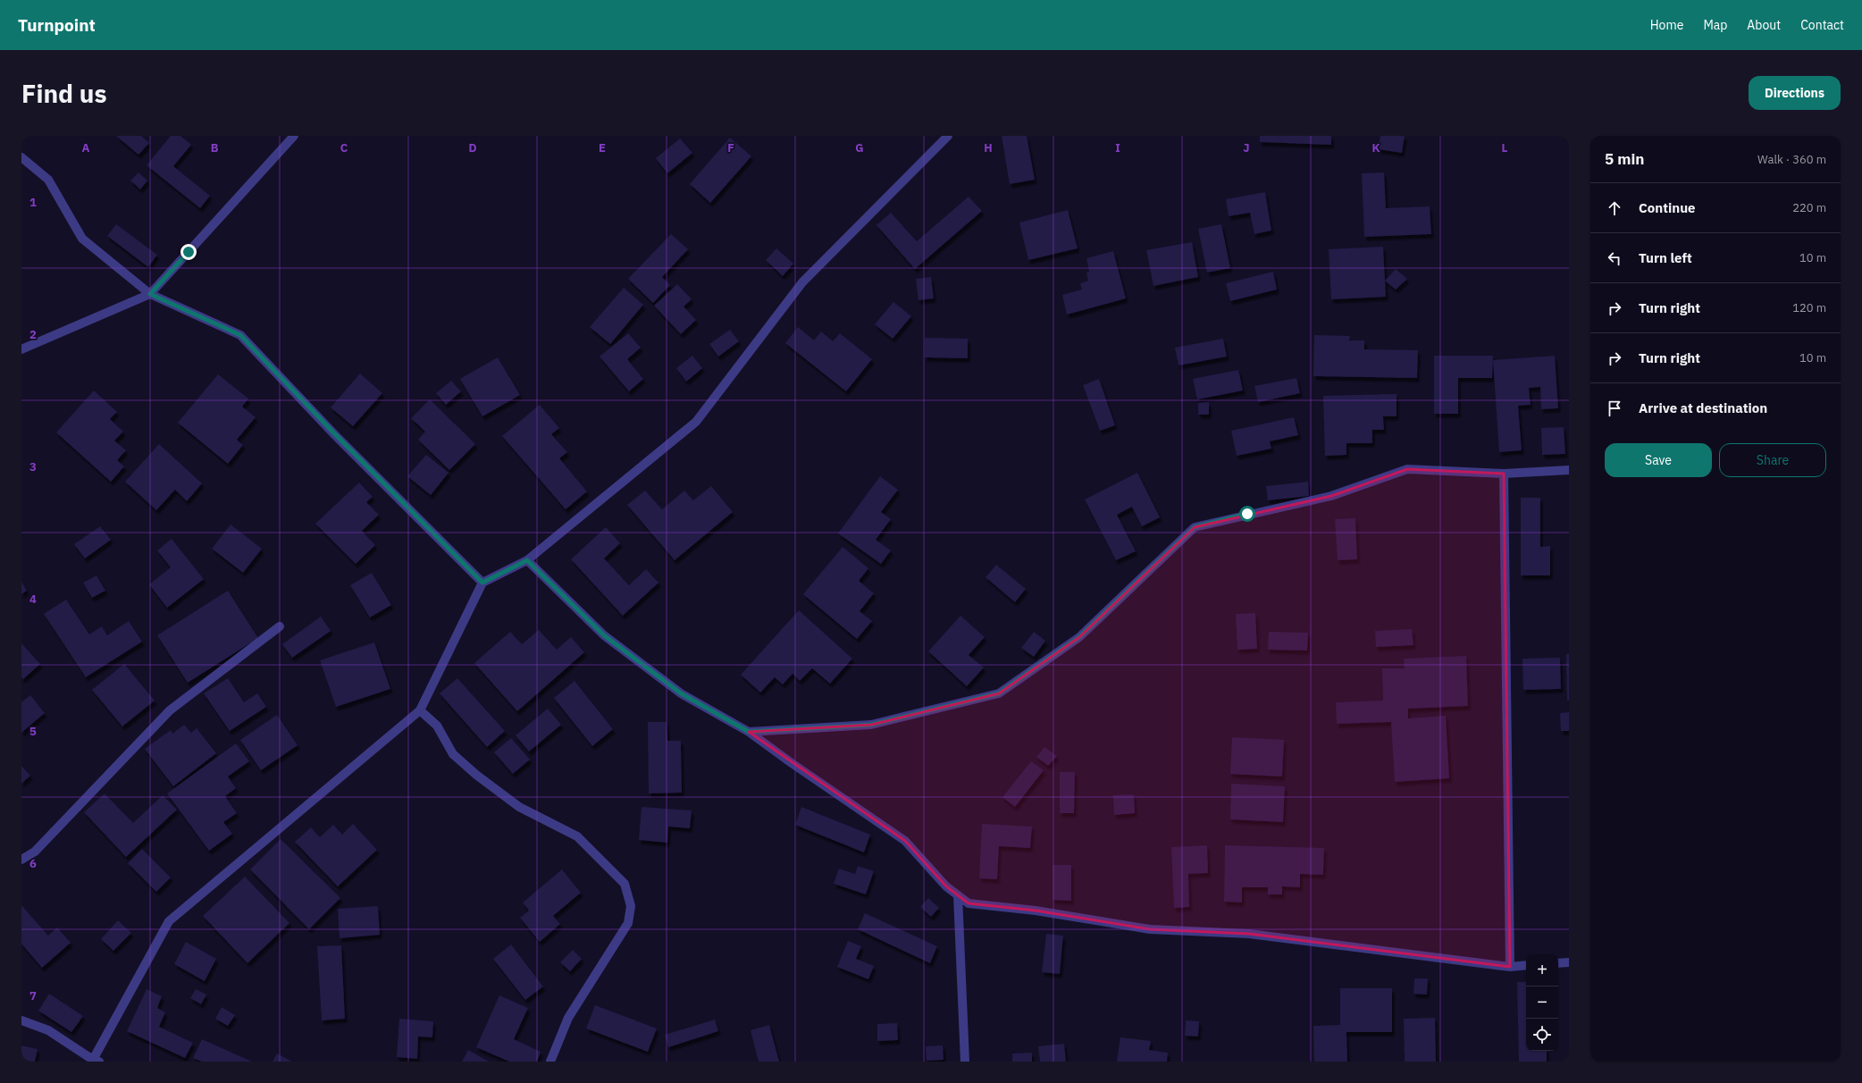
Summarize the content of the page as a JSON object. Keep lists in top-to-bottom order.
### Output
{
  "page": {
    "header": "Turnpoint",
    "nav": [
      "Home",
      "Map",
      "About",
      "Contact"
    ],
    "buttons": [
      "Directions",
      ["Save", "Share"]
    ],
    "title": "Find us",
    "heading": ["5 min", "Walk · 360 m"],
    "list": [
      ["Continue", "220 m"],
      ["Turn left", "10 m"],
      ["Turn right", "120 m"],
      ["Turn right", "10 m"],
      "Arrive at destination"
    ],
    "map_buttons": ["+", "−"]
  },
  "grid": {
    "columns": [
      "A",
      "B",
      "C",
      "D",
      "E",
      "F",
      "G",
      "H",
      "I",
      "J",
      "K",
      "L"
    ],
    "rows": [
      "1",
      "2",
      "3",
      "4",
      "5",
      "6",
      "7"
    ]
  }
}
